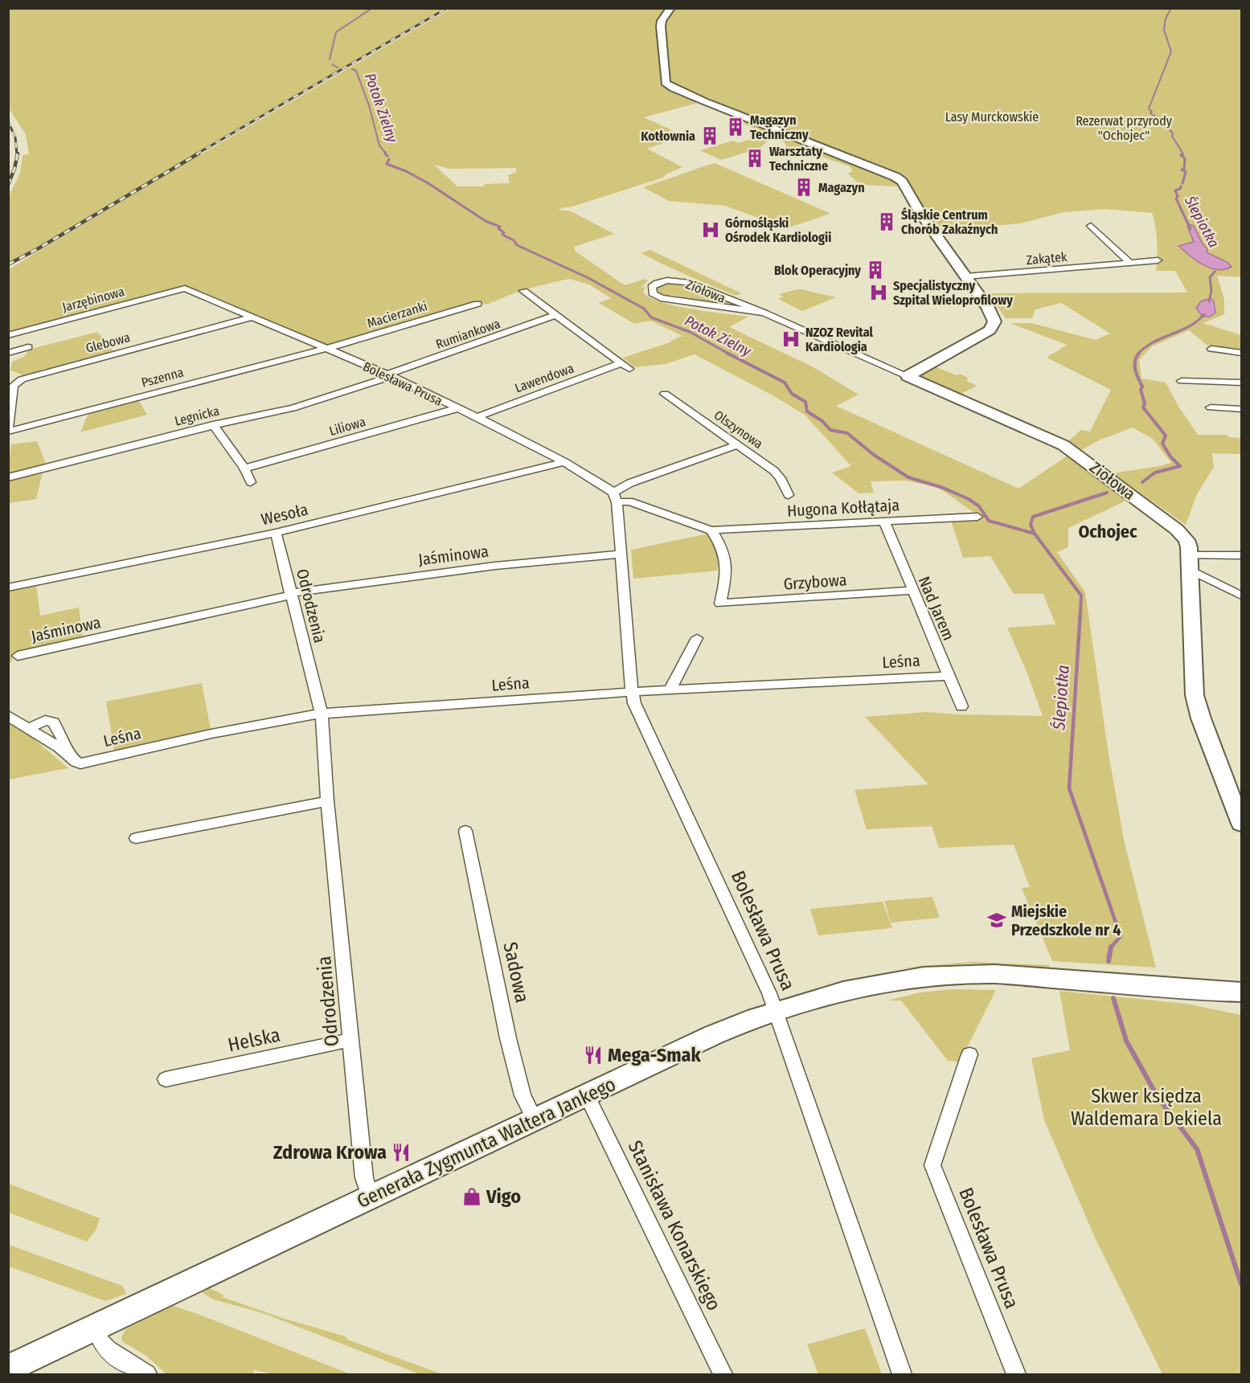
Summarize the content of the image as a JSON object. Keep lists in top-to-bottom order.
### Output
{
  "streets": {
    "street": [
      "Zakątek",
      "Ziołowa",
      "Jarzębinowa",
      "Macierzanki",
      "Rumiankowa",
      "Glebowa",
      "Pszenna",
      "Lawendowa",
      "Bolesława Prusa",
      "Legnicka",
      "Liliowa",
      "Olszynowa",
      "Hugona Kołłątaja",
      "Wesoła",
      "Jaśminowa",
      "Grzybowa",
      "Odrodzenia",
      "Nad Jarem",
      "Leśna",
      "Sadowa",
      "Helska",
      "Generała Zygmunta Waltera Jankego",
      "Stanisława Konarskiego"
    ]
  },
  "crossings": [
    ["Jarzębinowa", "Bolesława Prusa"],
    ["Macierzanki", "Pszenna"],
    ["Macierzanki", "Bolesława Prusa"],
    ["Rumiankowa", "Lawendowa"],
    ["Rumiankowa", "Bolesława Prusa"],
    ["Rumiankowa", "Legnicka"],
    ["Glebowa", "Bolesława Prusa"],
    ["Pszenna", "Bolesława Prusa"],
    ["Lawendowa", "Bolesława Prusa"],
    ["Bolesława Prusa", "Legnicka"],
    ["Bolesława Prusa", "Liliowa"],
    ["Bolesława Prusa", "Hugona Kołłątaja"],
    ["Bolesława Prusa", "Wesoła"],
    ["Bolesława Prusa", "Jaśminowa"],
    ["Bolesława Prusa", "Grzybowa"],
    ["Bolesława Prusa", "Leśna"],
    ["Bolesława Prusa", "Generała Zygmunta Waltera Jankego"],
    ["Hugona Kołłątaja", "Grzybowa"],
    ["Hugona Kołłątaja", "Nad Jarem"],
    ["Wesoła", "Odrodzenia"],
    ["Jaśminowa", "Odrodzenia"],
    ["Grzybowa", "Nad Jarem"],
    ["Odrodzenia", "Leśna"],
    ["Odrodzenia", "Helska"],
    ["Odrodzenia", "Generała Zygmunta Waltera Jankego"],
    ["Nad Jarem", "Leśna"],
    ["Sadowa", "Generała Zygmunta Waltera Jankego"],
    ["Generała Zygmunta Waltera Jankego", "Stanisława Konarskiego"]
  ],
  "districts": ["Ochojec"],
  "water": ["Potok Zielny", "Ślepiotka"],
  "parks": ["Lasy Murckowskie", "Rezerwat przyrody \"Ochojec\"", "Skwer księdza Waldemara Dekiela"],
  "places": {
    "building": [
      "Magazyn Techniczny",
      "Kotłownia",
      "Warsztaty Techniczne",
      "Magazyn",
      "Śląskie Centrum Chorób Zakaźnych",
      "Blok Operacyjny"
    ],
    "hospital": ["Górnośląski Ośrodek Kardiologii", "Specjalistyczny Szpital Wieloprofilowy", "NZOZ Revital Kardiologia"],
    "school or university": ["Miejskie Przedszkole nr 4"],
    "restaurant": ["Mega-Smak", "Zdrowa Krowa"],
    "shop": ["Vigo"]
  }
}
